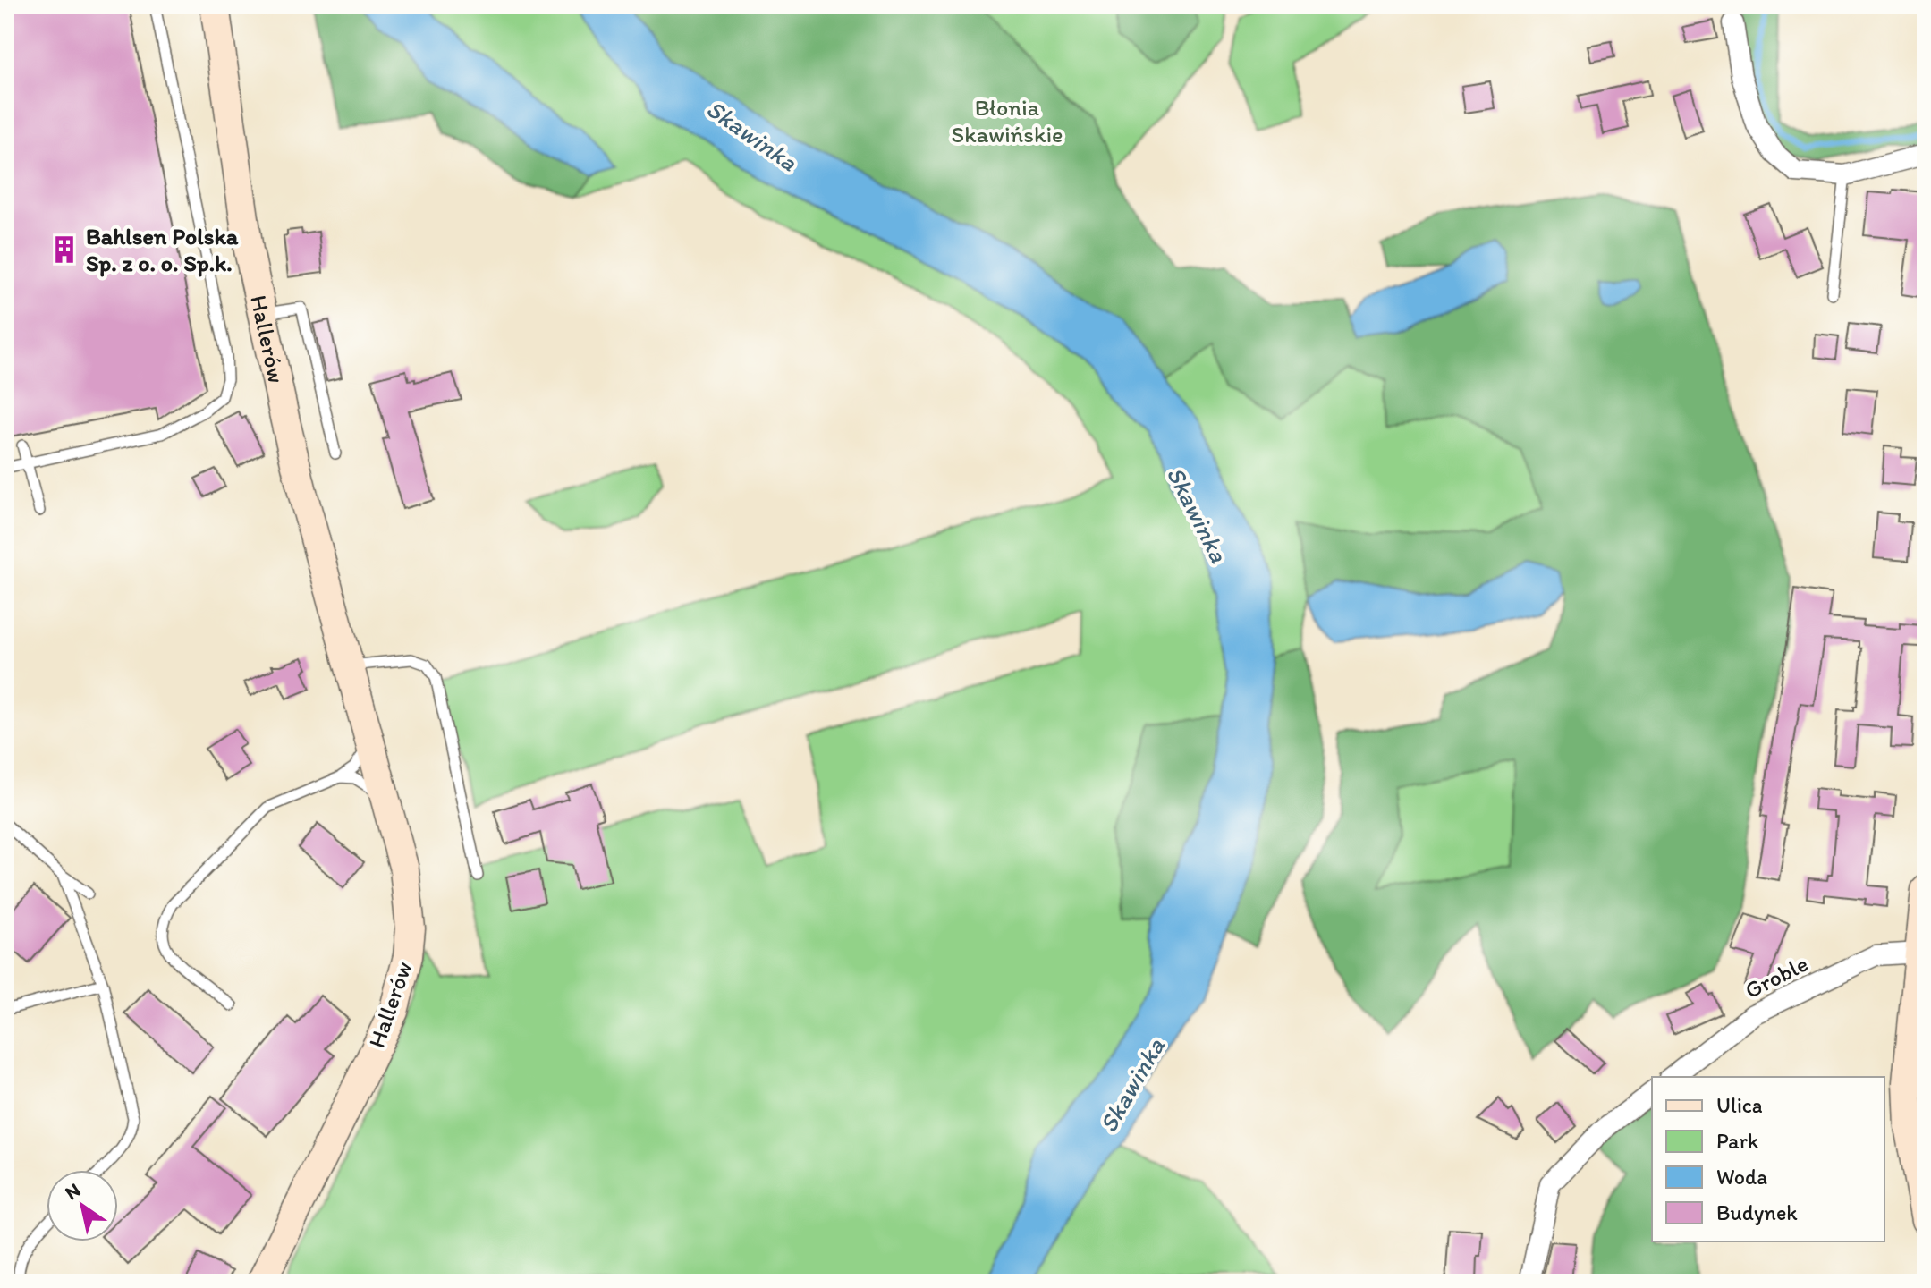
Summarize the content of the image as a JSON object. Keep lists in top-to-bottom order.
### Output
{
  "streets": {
    "street": ["Hallerów", "Groble"]
  },
  "water": ["Skawinka"],
  "parks": ["Błonia Skawińskie"],
  "places": {
    "building": ["Bahlsen Polska Sp. z o. o. Sp.k."]
  },
  "legend": [
    "Ulica",
    "Park",
    "Woda",
    "Budynek"
  ],
  "north": "top left"
}
